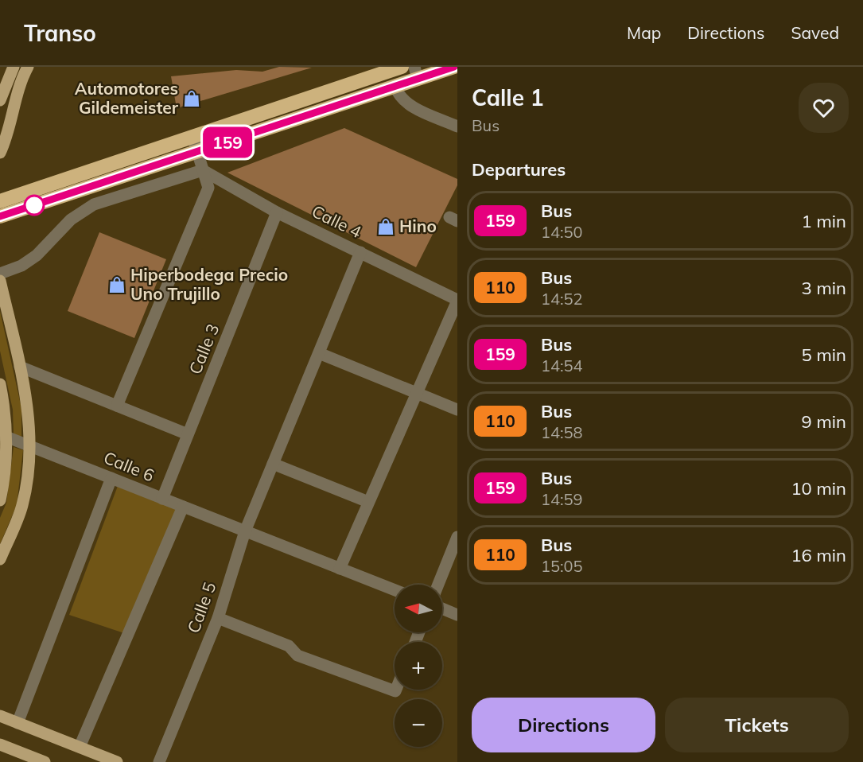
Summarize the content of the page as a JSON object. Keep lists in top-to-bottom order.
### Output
{
  "streets": {
    "street": [
      "Calle 4",
      "Calle 3",
      "Calle 6",
      "Calle 5"
    ]
  },
  "crossings": [
    ["Calle 4", "Calle 3"],
    ["Calle 4", "Calle 5"],
    ["Calle 3", "Calle 6"],
    ["Calle 6", "Calle 5"]
  ],
  "places": {
    "shop": ["Automotores Gildemeister", "Hino", "Hiperbodega Precio Uno Trujillo"]
  },
  "lines": ["bus line 159"],
  "north": "left",
  "page": {
    "header": "Transo",
    "nav": ["Map", "Directions", "Saved"],
    "on_map": "159",
    "heading": [
      ["Calle 1", "Bus"],
      "Departures"
    ],
    "list": [
      {
        "mark": "159",
        "name": "Bus",
        "note": "14:50",
        "value": "1 min"
      },
      {
        "mark": "110",
        "name": "Bus",
        "note": "14:52",
        "value": "3 min"
      },
      {
        "mark": "159",
        "name": "Bus",
        "note": "14:54",
        "value": "5 min"
      },
      {
        "mark": "110",
        "name": "Bus",
        "note": "14:58",
        "value": "9 min"
      },
      {
        "mark": "159",
        "name": "Bus",
        "note": "14:59",
        "value": "10 min"
      },
      {
        "mark": "110",
        "name": "Bus",
        "note": "15:05",
        "value": "16 min"
      }
    ],
    "map_buttons": ["+", "−"],
    "buttons": ["Directions", "Tickets"]
  }
}
